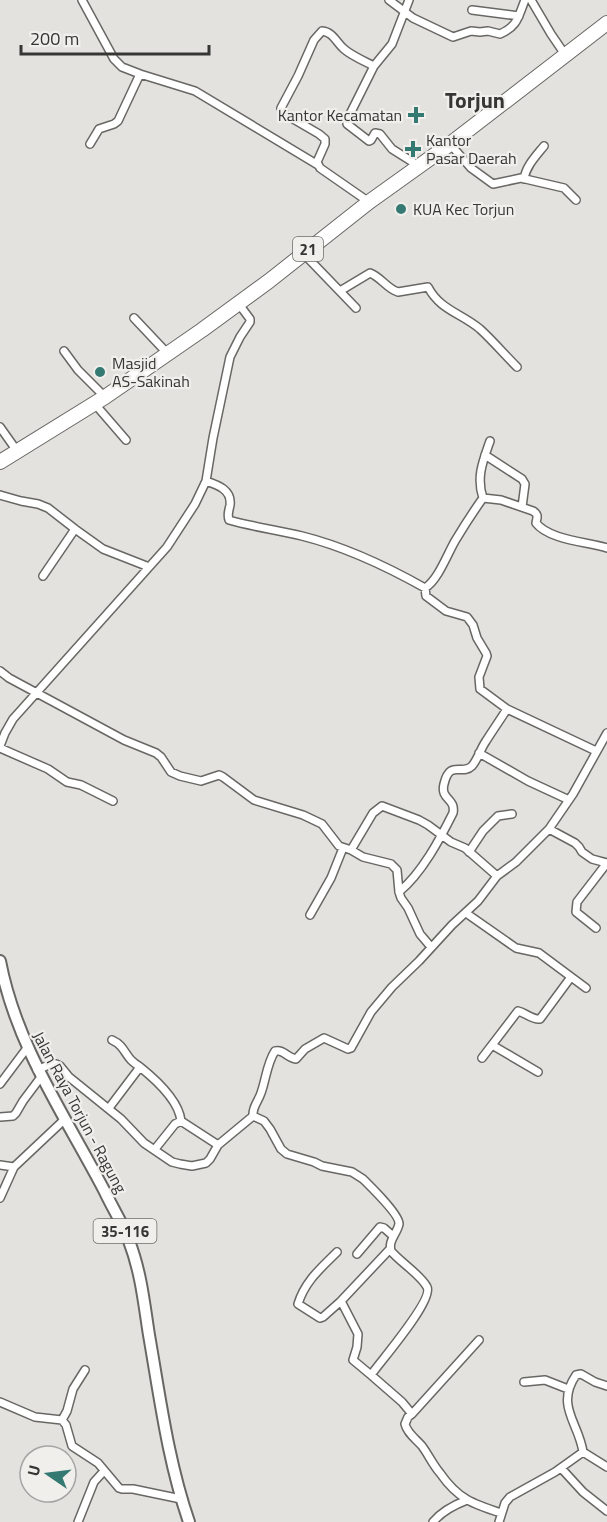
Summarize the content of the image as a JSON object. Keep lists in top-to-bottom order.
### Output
{
  "streets": {
    "highway": ["21"],
    "main road": ["Jalan Raya Torjun - Ragung", "35-116"]
  },
  "districts": ["Torjun"],
  "places": {
    "health": ["Kantor Kecamatan", "Kantor Pasar Daerah"],
    "other": ["KUA Kec Torjun", "Masjid AS-Sakinah"]
  },
  "scale_bar": "200 m",
  "north": "left"
}
